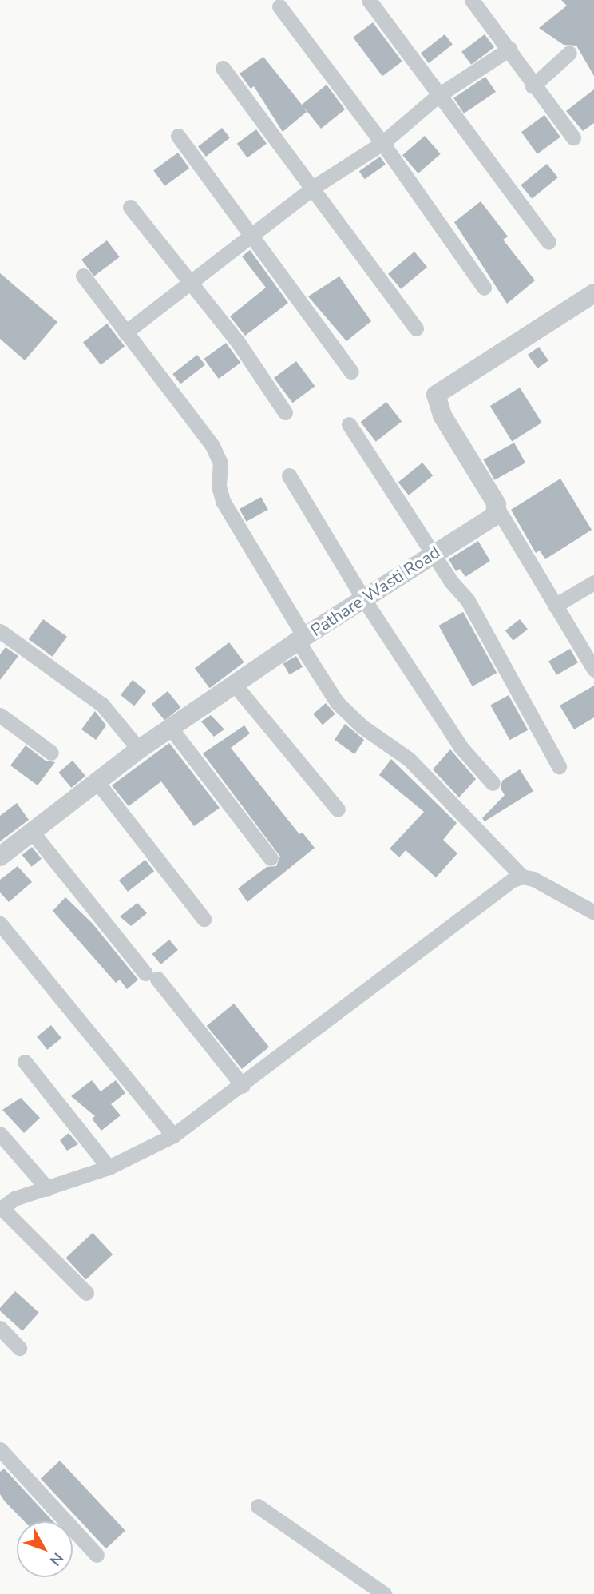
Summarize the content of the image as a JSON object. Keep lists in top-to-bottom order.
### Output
{
  "streets": {
    "street": ["Pathare Wasti Road"]
  },
  "north": "bottom right"
}
